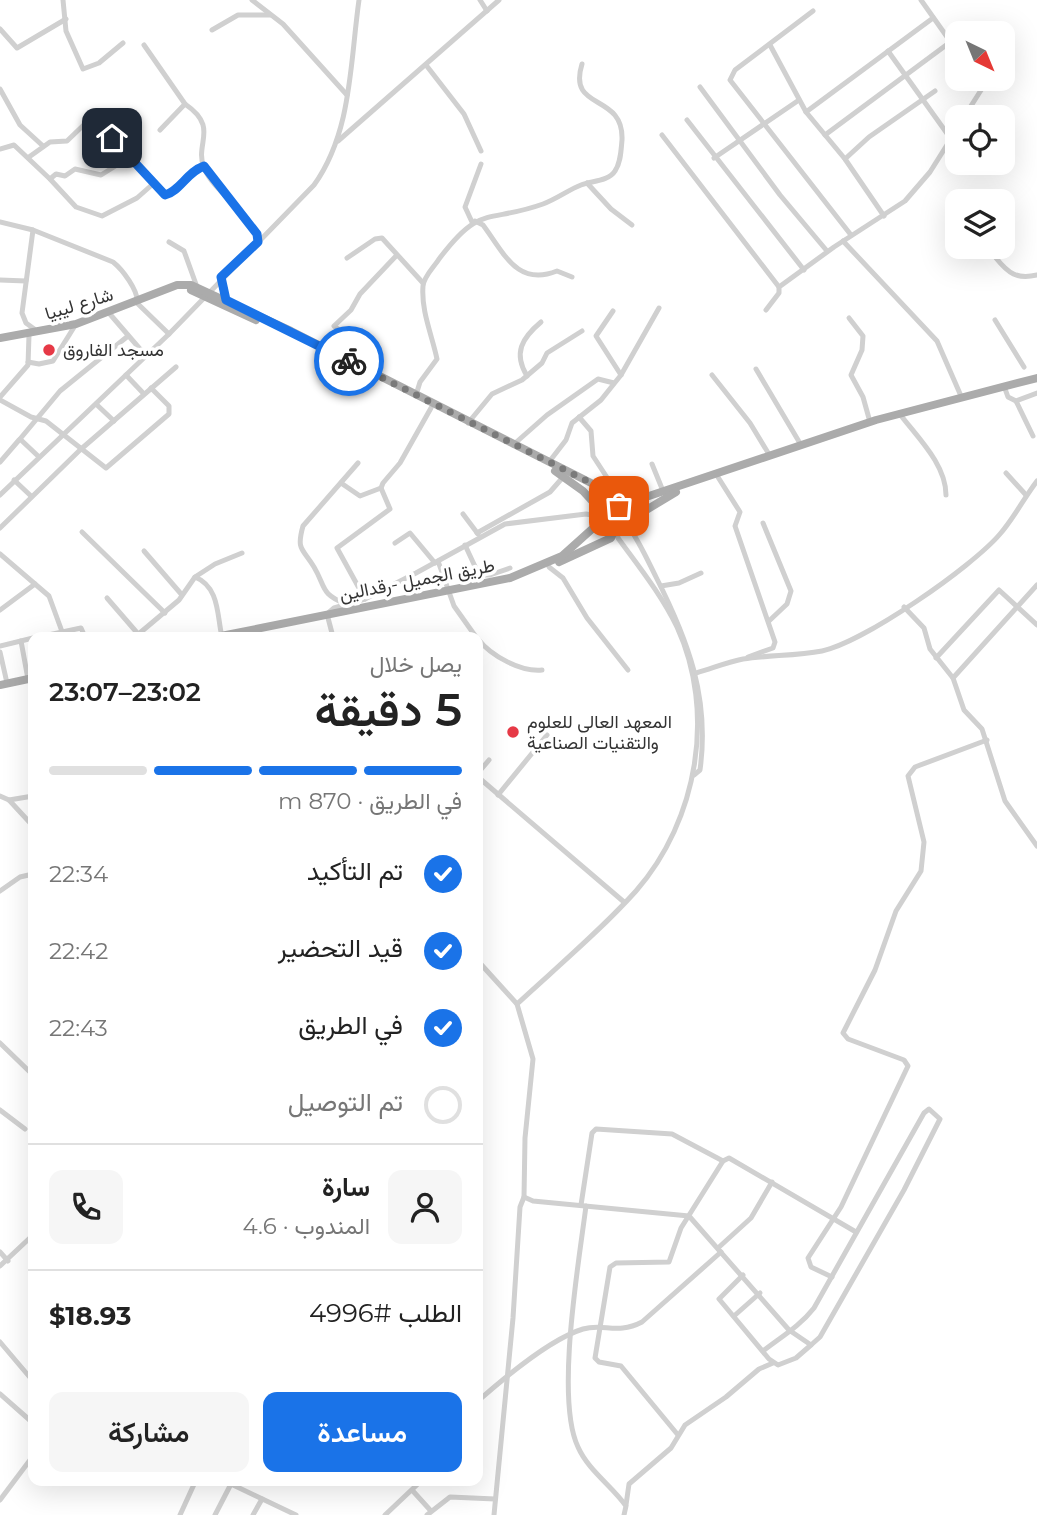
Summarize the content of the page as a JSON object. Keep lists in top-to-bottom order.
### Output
{
  "streets": {
    "main road": ["شارع ليبيا", "طريق الجميل -رقدالين"]
  },
  "places": ["مسجد الفاروق", "المعهد العالي للعلوم والتقنيات الصناعية"],
  "north": "bottom right",
  "page": {
    "heading": ["5 دقيقة", "يصل خلال", "23:02–23:07"],
    "panel": [
      "سارة",
      "المندوب · 4.6",
      "الطلب #4996",
      "$18.93"
    ],
    "bar": "في الطريق · 870 m",
    "list": [
      ["تم التأكيد", "22:34"],
      ["قيد التحضير", "22:42"],
      ["في الطريق", "22:43"],
      "تم التوصيل"
    ],
    "buttons": ["مساعدة", "مشاركة"]
  }
}
